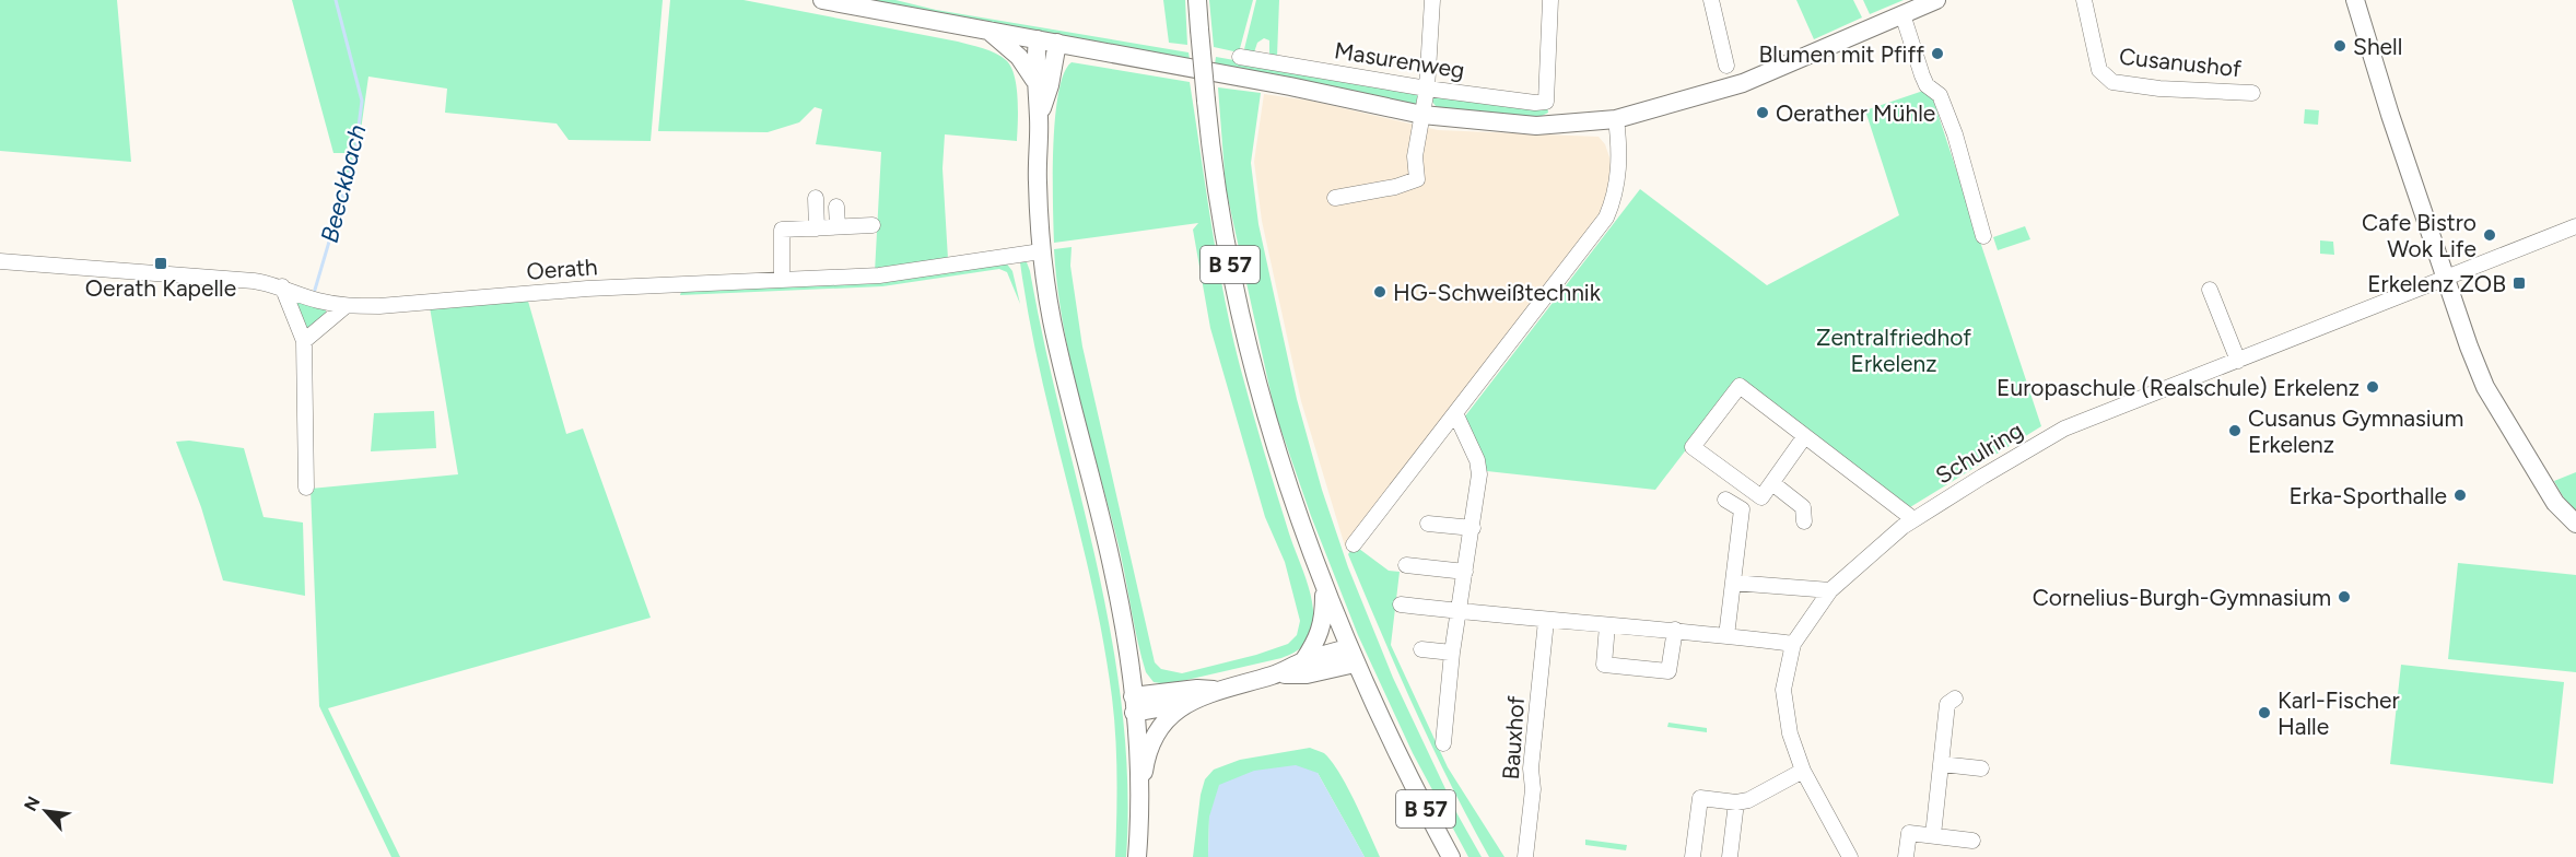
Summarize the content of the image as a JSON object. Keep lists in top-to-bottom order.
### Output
{
  "streets": {
    "main road": ["B 57"],
    "street": [
      "Masurenweg",
      "Cusanushof",
      "Oerath",
      "Schulring",
      "Bauxhof"
    ]
  },
  "water": ["Beeckbach"],
  "parks": ["Zentralfriedhof Erkelenz"],
  "places": {
    "other": [
      "Shell",
      "Blumen mit Pfiff",
      "Oerather Mühle",
      "Cafe Bistro Wok Life",
      "HG-Schweißtechnik",
      "Europaschule (Realschule) Erkelenz",
      "Cusanus Gymnasium Erkelenz",
      "Erka-Sporthalle",
      "Cornelius-Burgh-Gymnasium",
      "Karl-Fischer Halle"
    ],
    "transit": ["Oerath Kapelle", "Erkelenz ZOB"]
  },
  "north": "top left"
}
